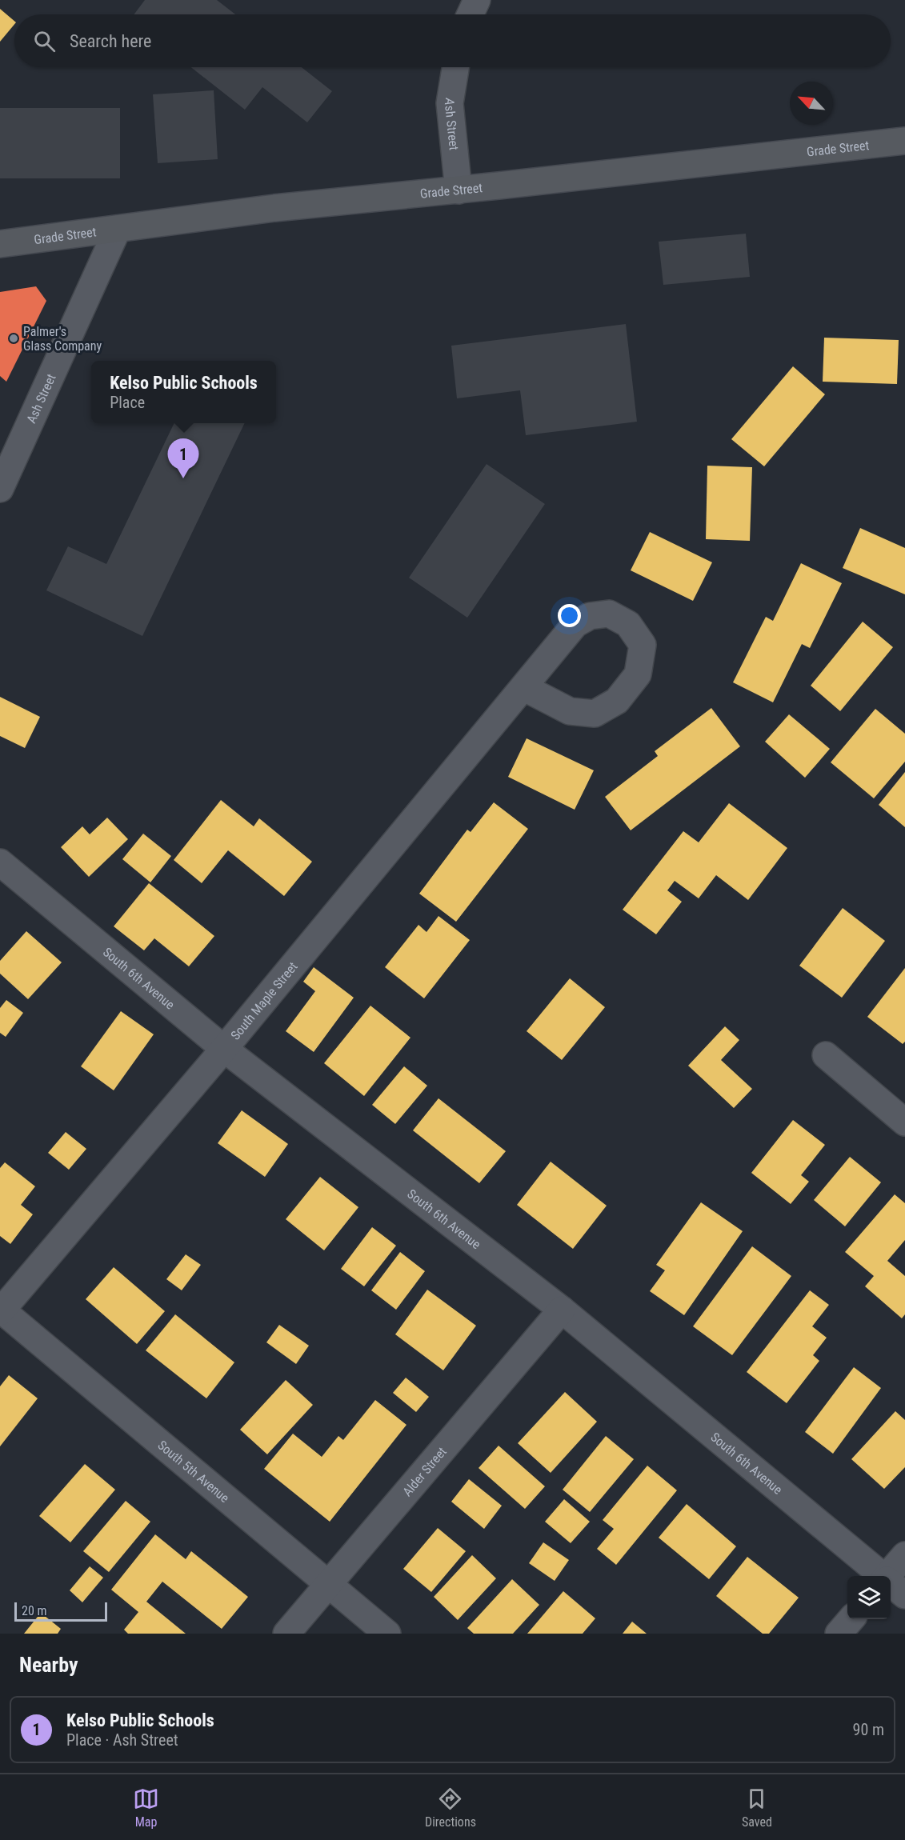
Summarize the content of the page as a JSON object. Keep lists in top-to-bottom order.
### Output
{
  "streets": {
    "main road": ["Grade Street"],
    "street": [
      "Ash Street",
      "South 6th Avenue",
      "South Maple Street",
      "South 5th Avenue",
      "Alder Street"
    ]
  },
  "crossings": [
    ["Ash Street", "Grade Street"],
    ["South 6th Avenue", "South Maple Street"],
    ["South 6th Avenue", "Alder Street"],
    ["South Maple Street", "South 5th Avenue"],
    ["South 5th Avenue", "Alder Street"]
  ],
  "places": ["Palmer's Glass Company"],
  "scale_bar": "20 m",
  "north": "top left",
  "page": {
    "search": "Search here",
    "popup": ["Kelso Public Schools", "Place"],
    "pins": "1",
    "scale": "20 m",
    "heading": "Nearby",
    "list": [
      {
        "mark": "1",
        "name": "Kelso Public Schools",
        "note": "Place · Ash Street",
        "value": "90 m"
      }
    ],
    "nav": ["Map", "Directions", "Saved"]
  }
}
